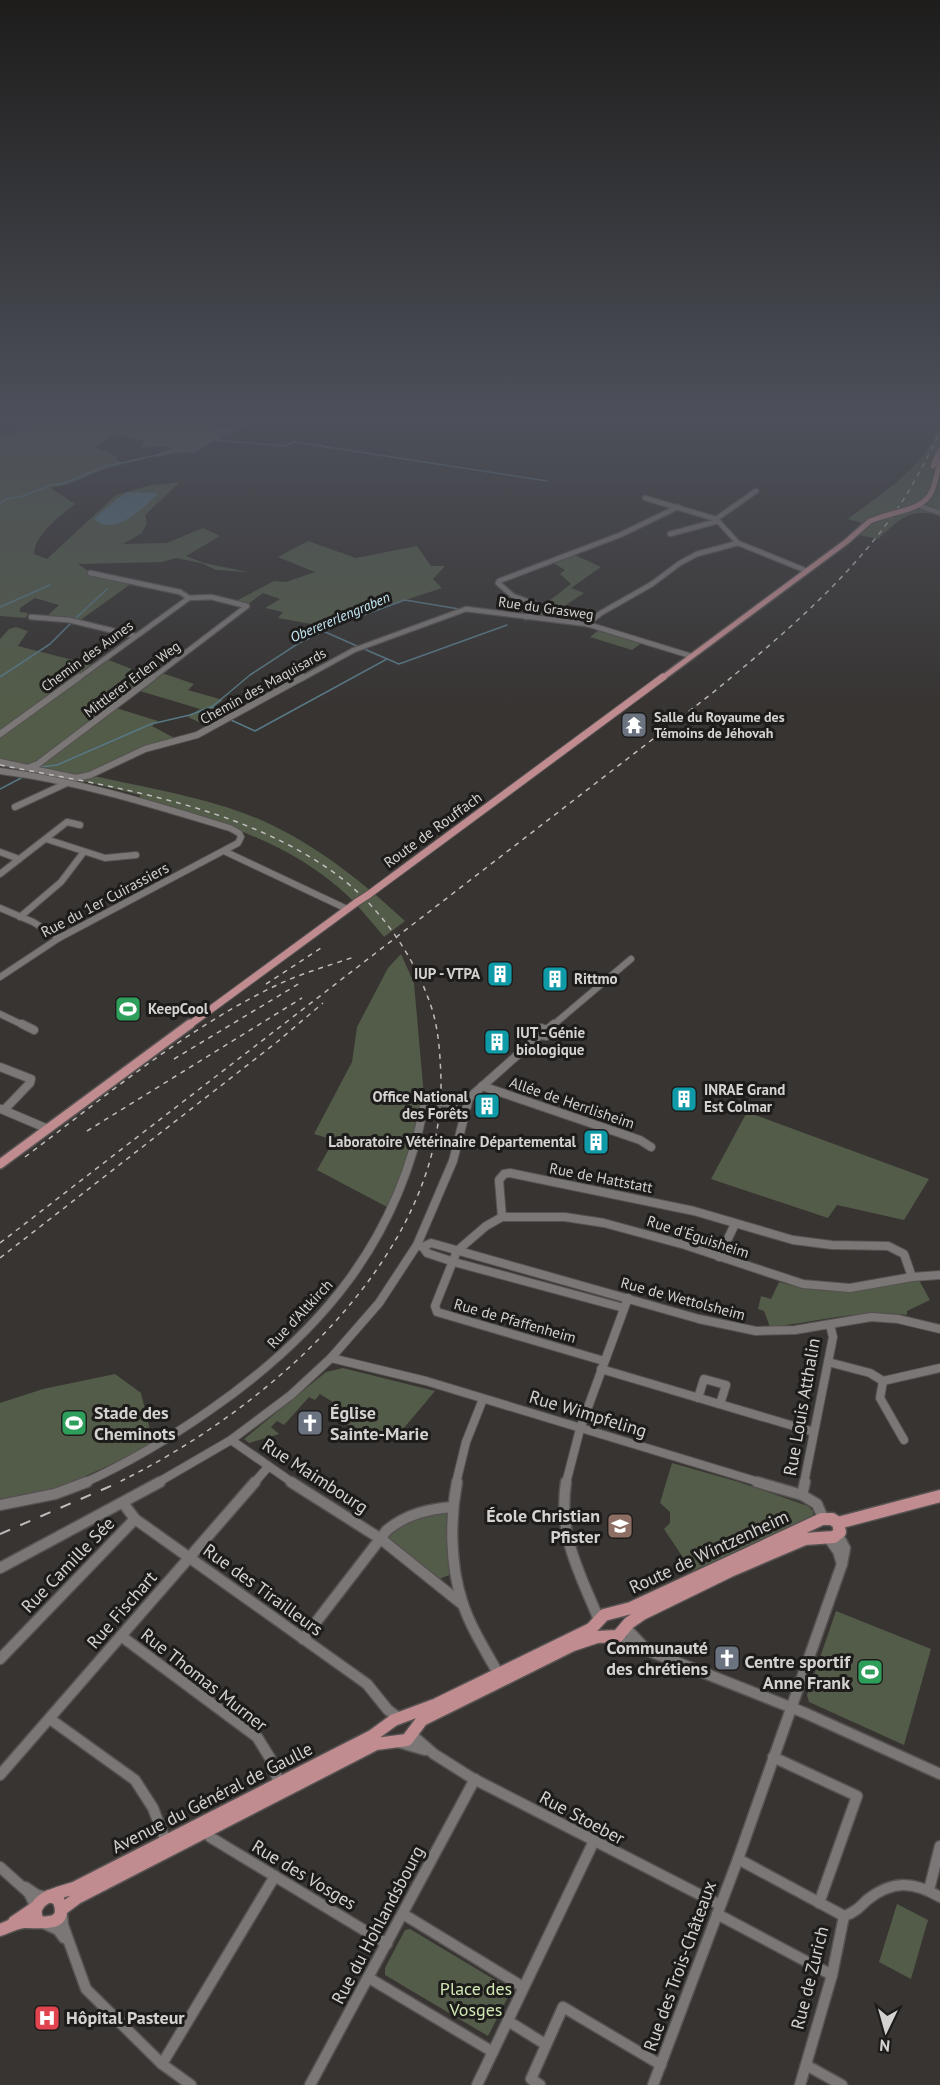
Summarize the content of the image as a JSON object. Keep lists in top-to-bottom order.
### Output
{
  "streets": {
    "main road": ["Route de Rouffach", "Route de Wintzenheim", "Avenue du Général de Gaulle"],
    "street": [
      "Rue du Grasweg",
      "Chemin des Aunes",
      "Mittlerer Erlen Weg",
      "Chemin des Maquisards",
      "Rue du 1er Cuirassiers",
      "Allée de Herrlisheim",
      "Rue de Hattstatt",
      "Rue d'Éguisheim",
      "Rue de Wettolsheim",
      "Rue d'Altkirch",
      "Rue de Pfaffenheim",
      "Rue Louis Atthalin",
      "Rue Wimpfeling",
      "Rue Maimbourg",
      "Rue Camille Sée",
      "Rue des Tirailleurs",
      "Rue Fischart",
      "Rue Thomas Murner",
      "Rue Stoeber",
      "Rue des Vosges",
      "Rue du Hohlandsbourg",
      "Rue des Trois-Châteaux",
      "Rue de Zurich"
    ]
  },
  "crossings": [
    ["Rue du Grasweg", "Chemin des Maquisards"],
    ["Rue du Grasweg", "Route de Rouffach"],
    ["Chemin des Aunes", "Mittlerer Erlen Weg"],
    ["Mittlerer Erlen Weg", "Chemin des Maquisards"],
    ["Rue de Hattstatt", "Rue d'Éguisheim"],
    ["Rue de Wettolsheim", "Rue de Pfaffenheim"],
    ["Rue de Wettolsheim", "Rue Louis Atthalin"],
    ["Rue Louis Atthalin", "Rue Wimpfeling"],
    ["Rue Wimpfeling", "Route de Wintzenheim"],
    ["Rue Maimbourg", "Rue Fischart"],
    ["Route de Wintzenheim", "Avenue du Général de Gaulle"],
    ["Route de Wintzenheim", "Rue des Trois-Châteaux"],
    ["Rue Camille Sée", "Rue des Tirailleurs"],
    ["Rue des Tirailleurs", "Rue Fischart"],
    ["Rue des Tirailleurs", "Avenue du Général de Gaulle"],
    ["Rue des Tirailleurs", "Rue Stoeber"],
    ["Rue Fischart", "Rue Thomas Murner"],
    ["Rue Thomas Murner", "Avenue du Général de Gaulle"],
    ["Avenue du Général de Gaulle", "Rue Stoeber"],
    ["Avenue du Général de Gaulle", "Rue des Vosges"],
    ["Rue Stoeber", "Rue du Hohlandsbourg"],
    ["Rue Stoeber", "Rue des Trois-Châteaux"],
    ["Rue Stoeber", "Rue de Zurich"],
    ["Rue des Vosges", "Rue du Hohlandsbourg"],
    ["Rue des Trois-Châteaux", "Rue de Zurich"]
  ],
  "water": ["Oberererlengraben"],
  "parks": ["Place des Vosges"],
  "places": {
    "temple": ["Salle du Royaume des Témoins de Jéhovah"],
    "building": [
      "IUP - VTPA",
      "Rittmo",
      "IUT - Génie biologique",
      "INRAE Grand Est Colmar",
      "Office National des Forêts",
      "Laboratoire Vétérinaire Départemental"
    ],
    "sports": ["KeepCool", "Stade des Cheminots", "Centre sportif Anne Frank"],
    "church": ["Église Sainte-Marie", "Communauté des chrétiens"],
    "school or university": ["École Christian Pfister"],
    "hospital": ["Hôpital Pasteur"]
  },
  "north": "bottom"
}
